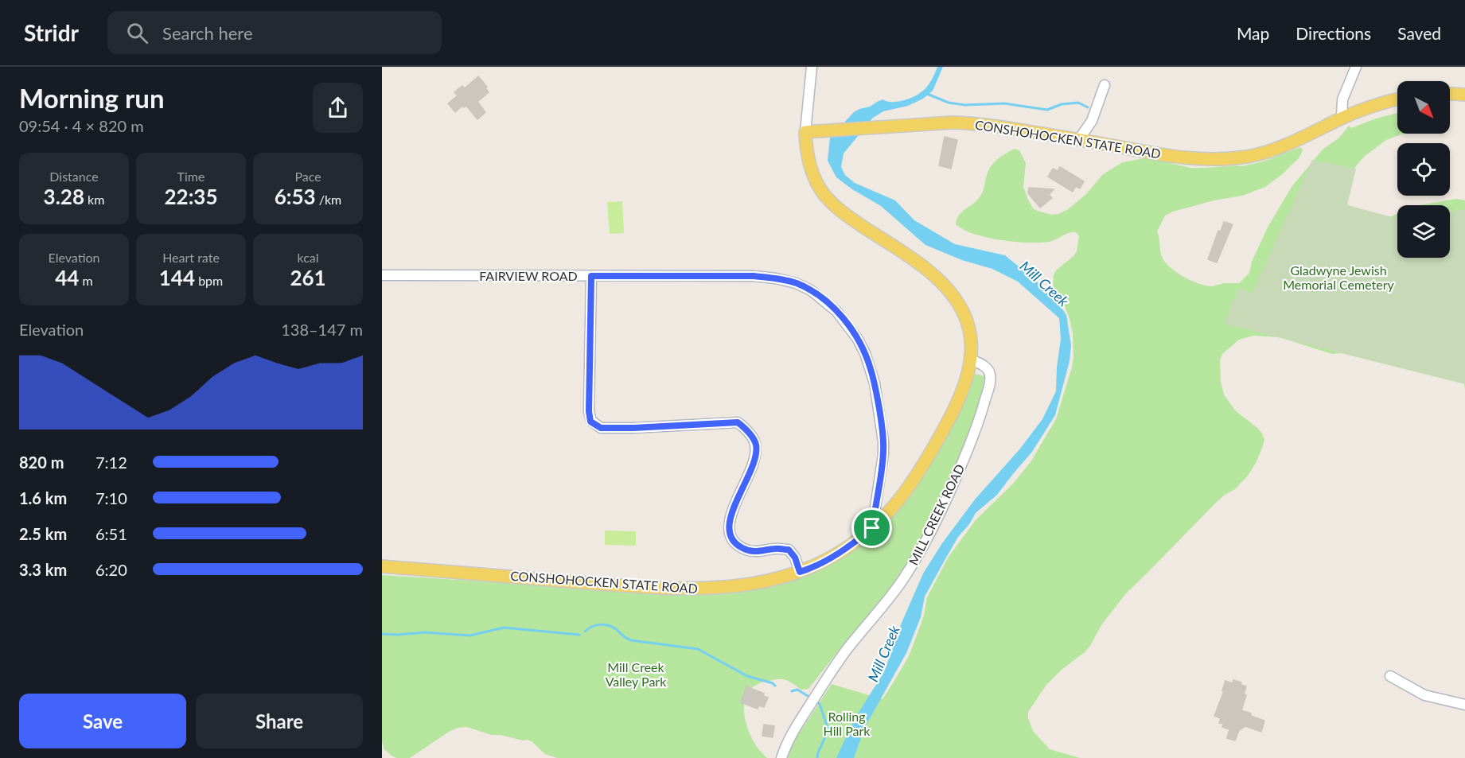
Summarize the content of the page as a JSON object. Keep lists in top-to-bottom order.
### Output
{
  "streets": {
    "main road": ["CONSHOHOCKEN STATE ROAD"],
    "street": ["FAIRVIEW ROAD", "MILL CREEK ROAD"]
  },
  "crossings": [
    ["CONSHOHOCKEN STATE ROAD", "FAIRVIEW ROAD"],
    ["CONSHOHOCKEN STATE ROAD", "MILL CREEK ROAD"]
  ],
  "water": ["Mill Creek"],
  "parks": ["Gladwyne Jewish Memorial Cemetery", "Mill Creek Valley Park", "Rolling Hill Park"],
  "north": "bottom right",
  "page": {
    "header": "Stridr",
    "search": "Search here",
    "nav": ["Map", "Directions", "Saved"],
    "heading": ["Morning run", "09:54 · 4 × 820 m"],
    "stats": [
      ["Distance", "3.28 km"],
      ["Time", "22:35"],
      ["Pace", "6:53 /km"],
      ["Elevation", "44 m"],
      ["Heart rate", "144 bpm"],
      ["kcal", "261"]
    ],
    "chart": ["Elevation", "138–147 m"],
    "list": [
      {
        "name": "820 m",
        "note": "7:12"
      },
      {
        "name": "1.6 km",
        "note": "7:10"
      },
      {
        "name": "2.5 km",
        "note": "6:51"
      },
      {
        "name": "3.3 km",
        "note": "6:20"
      }
    ],
    "buttons": ["Save", "Share"]
  }
}
